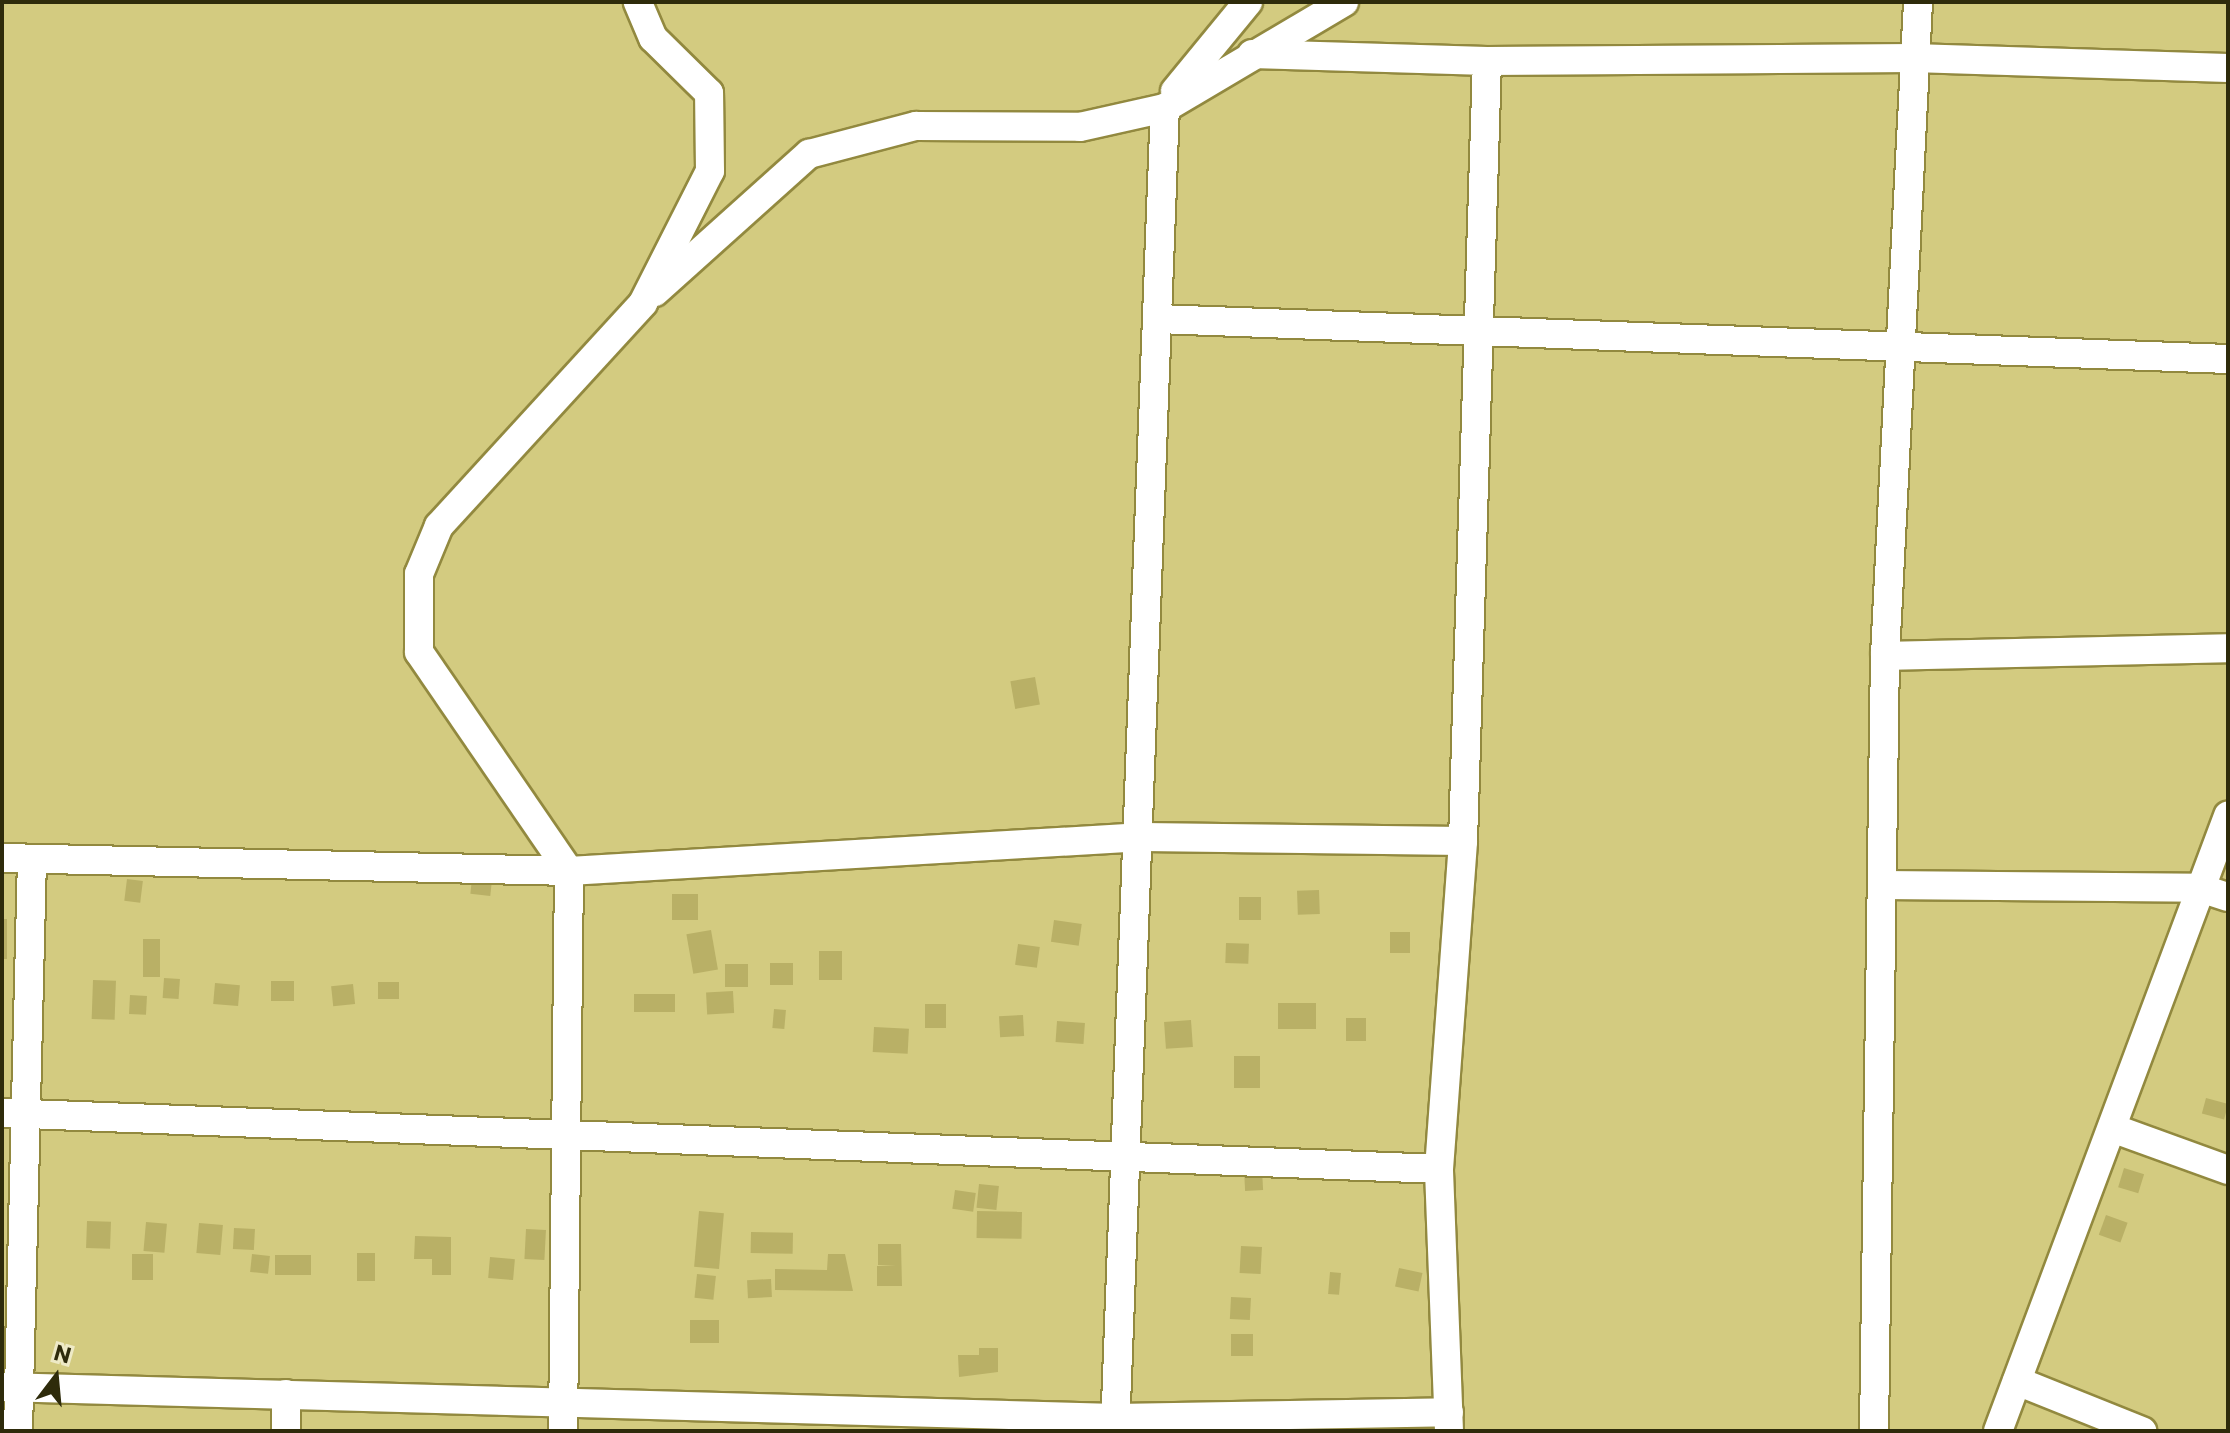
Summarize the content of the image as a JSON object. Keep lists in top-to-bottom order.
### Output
{
  "north": "top"
}
